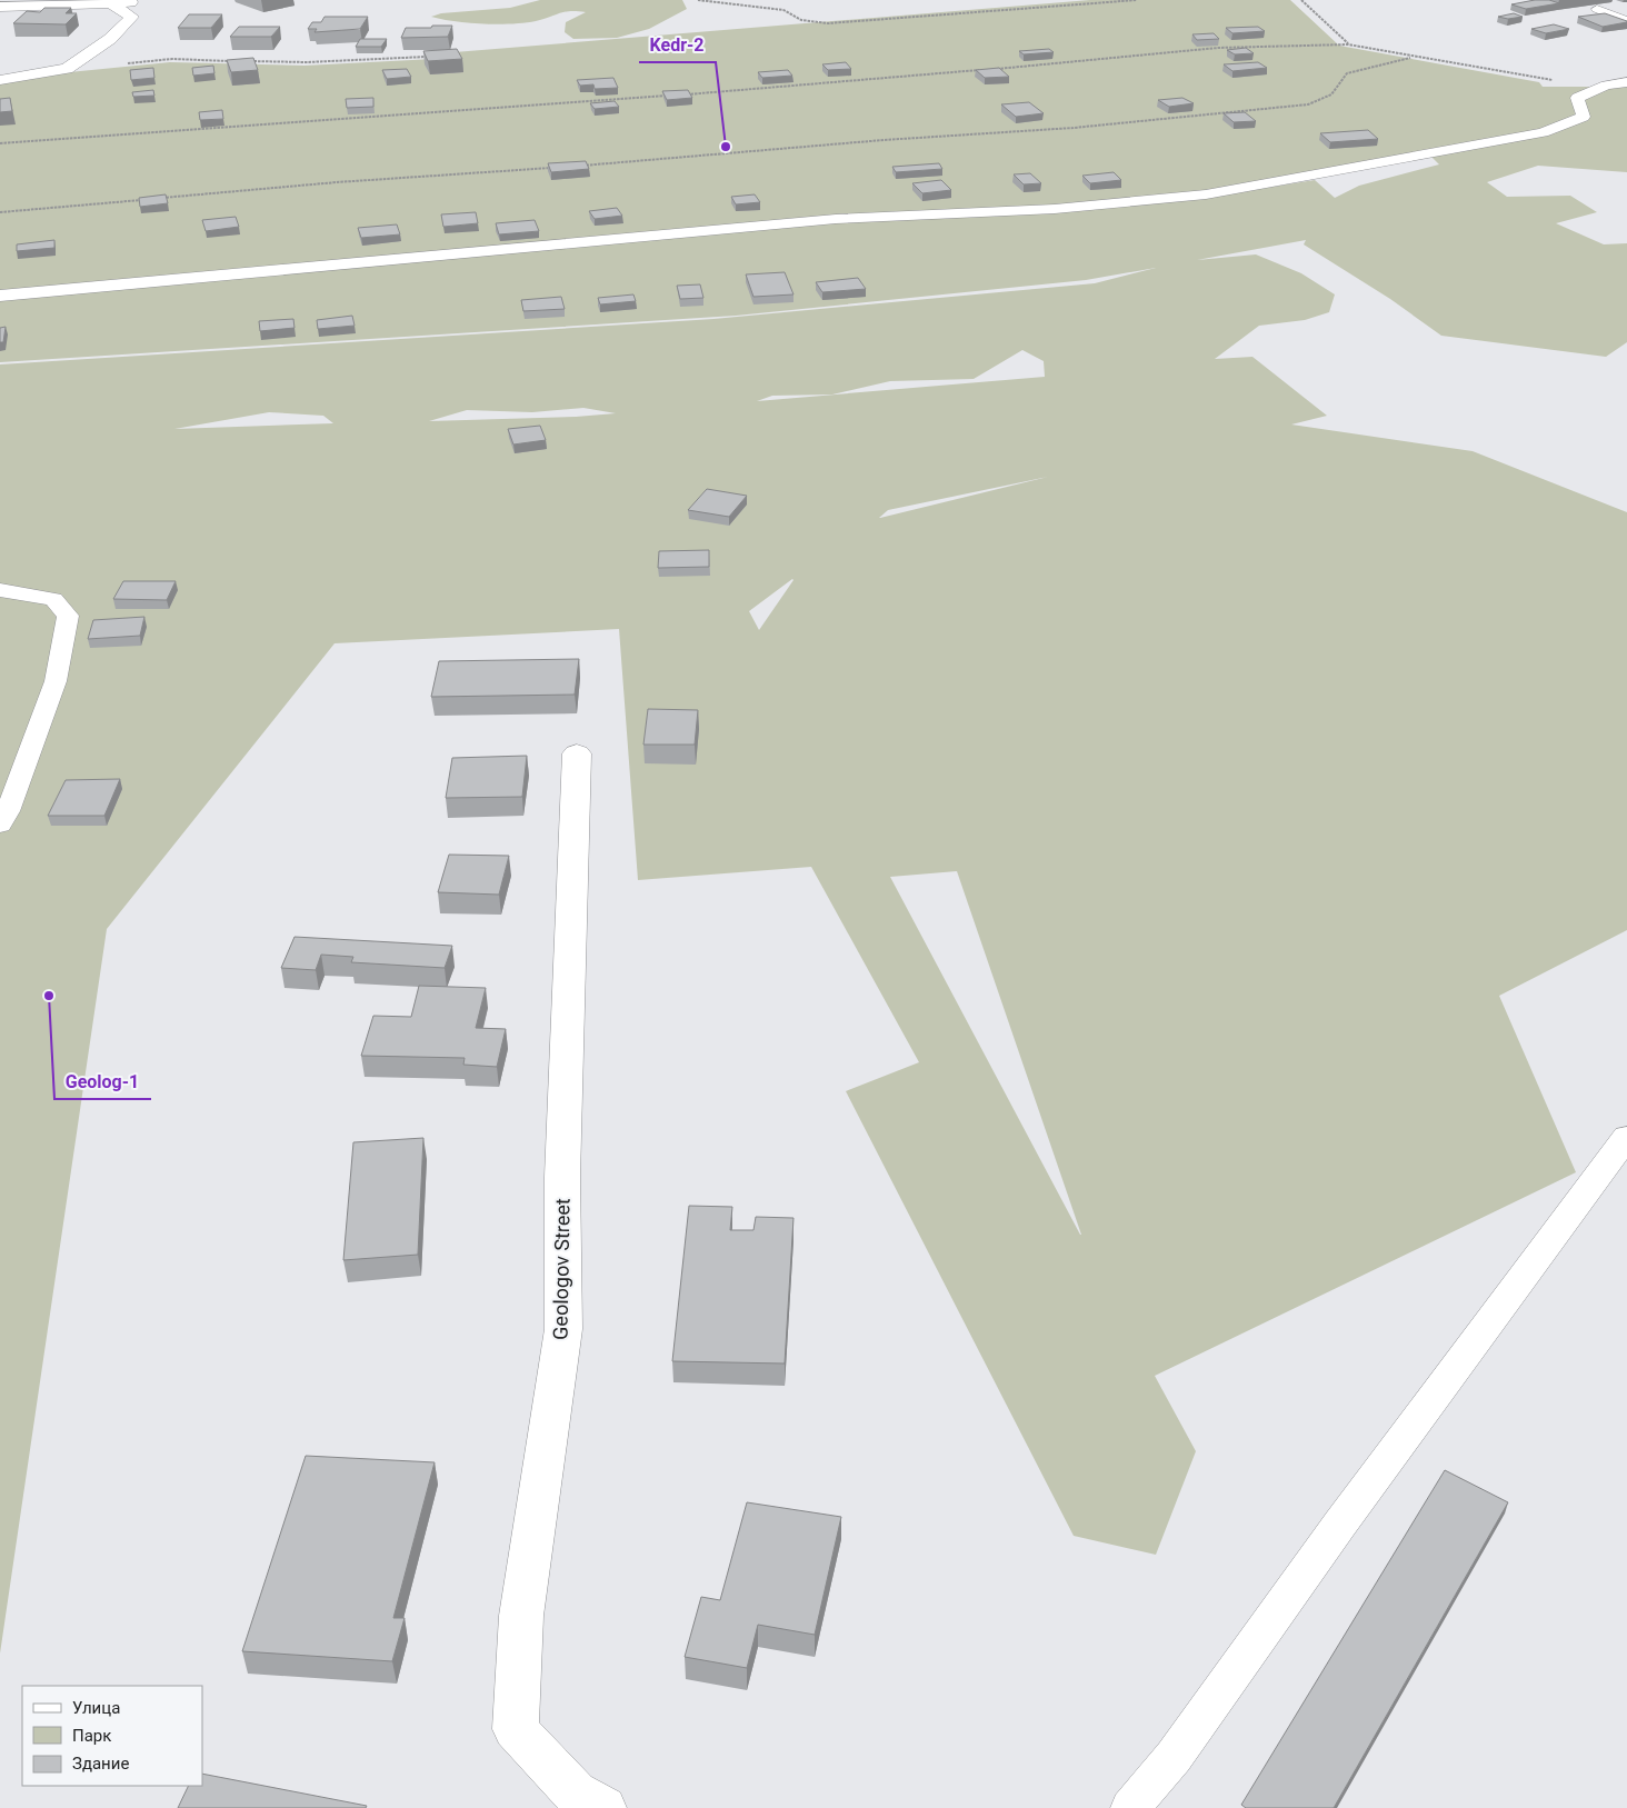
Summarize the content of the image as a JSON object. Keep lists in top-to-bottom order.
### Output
{
  "streets": {
    "street": ["Geologov Street"]
  },
  "places": ["Kedr-2", "Geolog-1"],
  "legend": ["Улица", "Парк", "Здание"]
}
